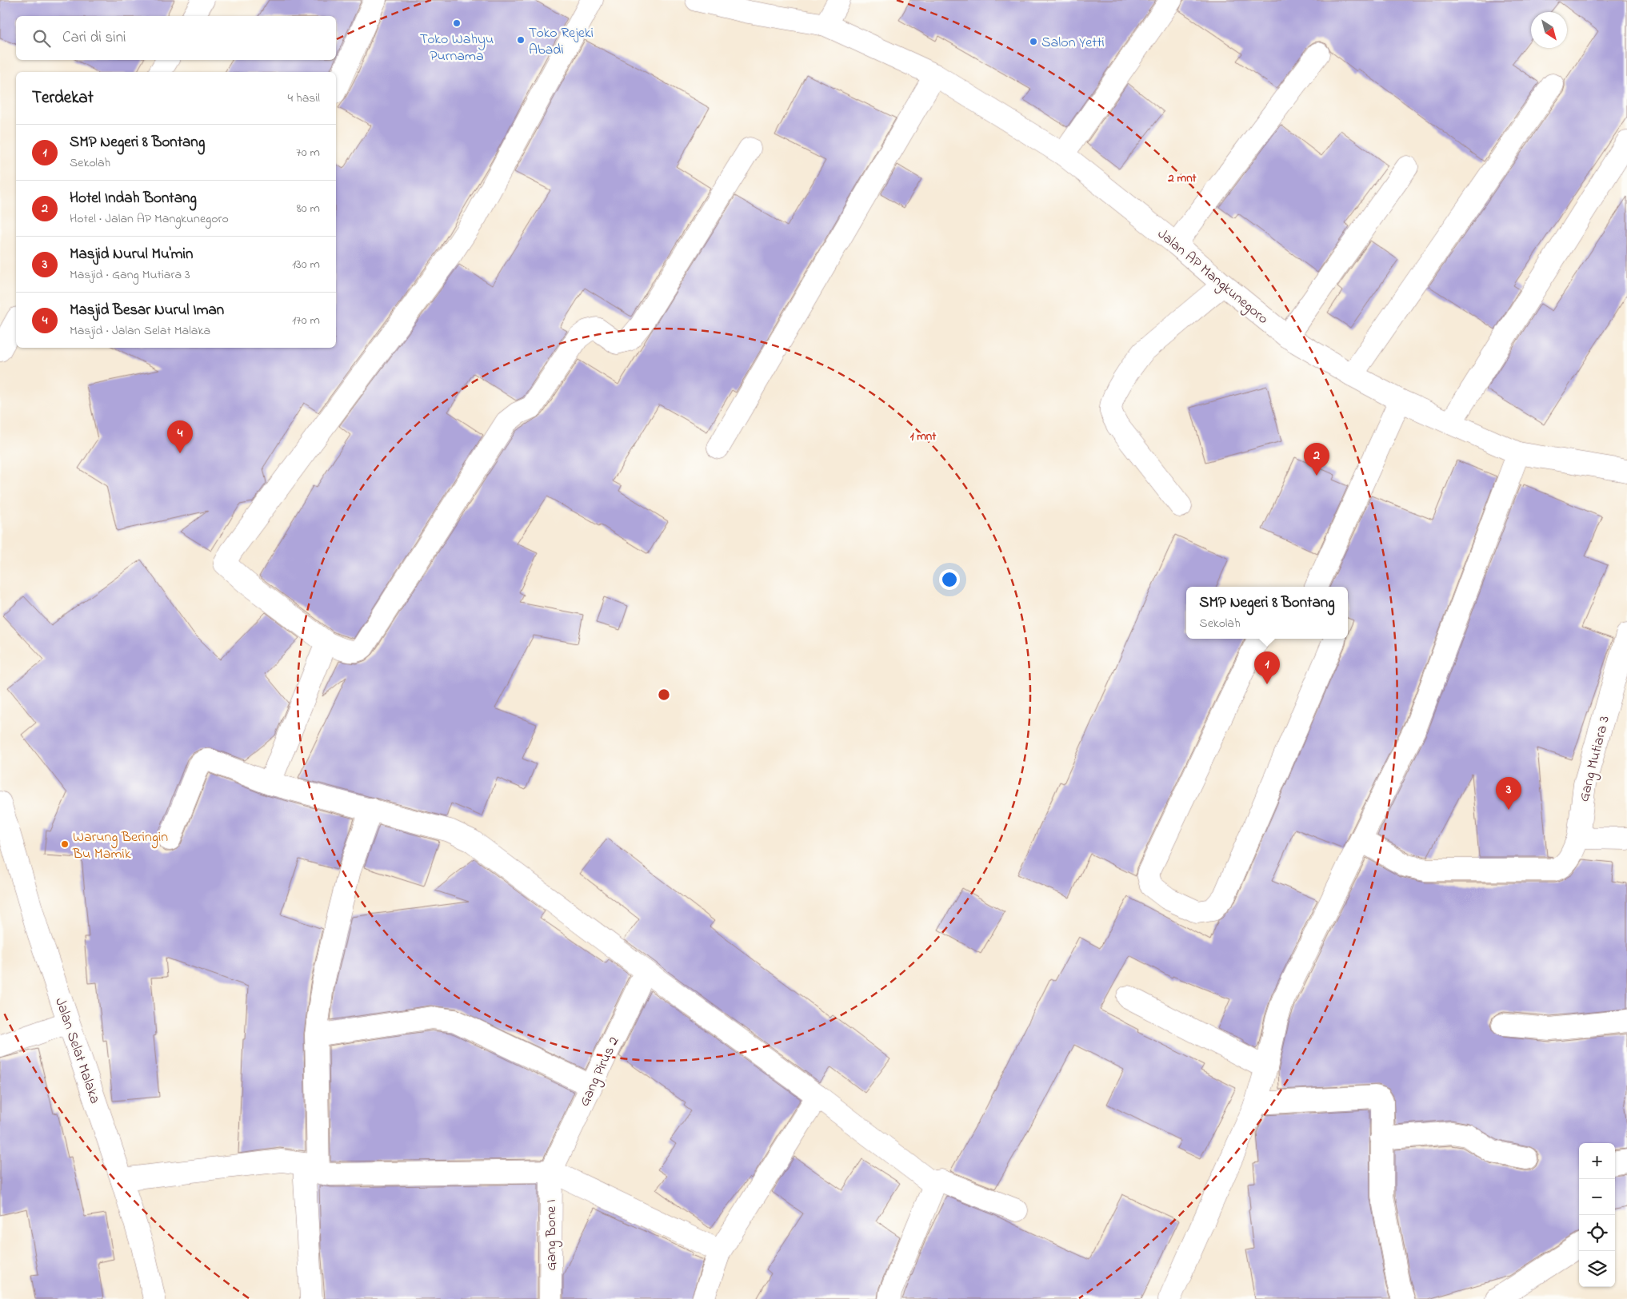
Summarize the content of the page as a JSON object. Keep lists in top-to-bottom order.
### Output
{
  "streets": {
    "street": [
      "Jalan AP Mangkunegoro",
      "Gang Mutiara 3",
      "Jalan Selat Malaka",
      "Gang Pirus 2",
      "Gang Bone I"
    ]
  },
  "crossings": [
    ["Gang Pirus 2", "Gang Bone I"]
  ],
  "places": [
    "Toko Wahyu Purnama",
    "Toko Rejeki Abadi",
    "Salon Yetti",
    "Warung Beringin Bu Mamik"
  ],
  "north": "bottom right",
  "page": {
    "search": "Cari di sini",
    "heading": ["Terdekat", "4 hasil"],
    "list": [
      {
        "mark": "1",
        "name": "SMP Negeri 8 Bontang",
        "note": "Sekolah",
        "value": "70 m"
      },
      {
        "mark": "2",
        "name": "Hotel Indah Bontang",
        "note": "Hotel · Jalan AP Mangkunegoro",
        "value": "80 m"
      },
      {
        "mark": "3",
        "name": "Masjid Nurul Mu'min",
        "note": "Masjid · Gang Mutiara 3",
        "value": "130 m"
      },
      {
        "mark": "4",
        "name": "Masjid Besar Nurul Iman",
        "note": "Masjid · Jalan Selat Malaka",
        "value": "170 m"
      }
    ],
    "pins": [
      "4",
      "2",
      "1",
      "3"
    ],
    "popup": ["SMP Negeri 8 Bontang", "Sekolah"],
    "map_buttons": ["+", "−"]
  },
  "rings": ["2 mnt", "1 mnt"]
}
